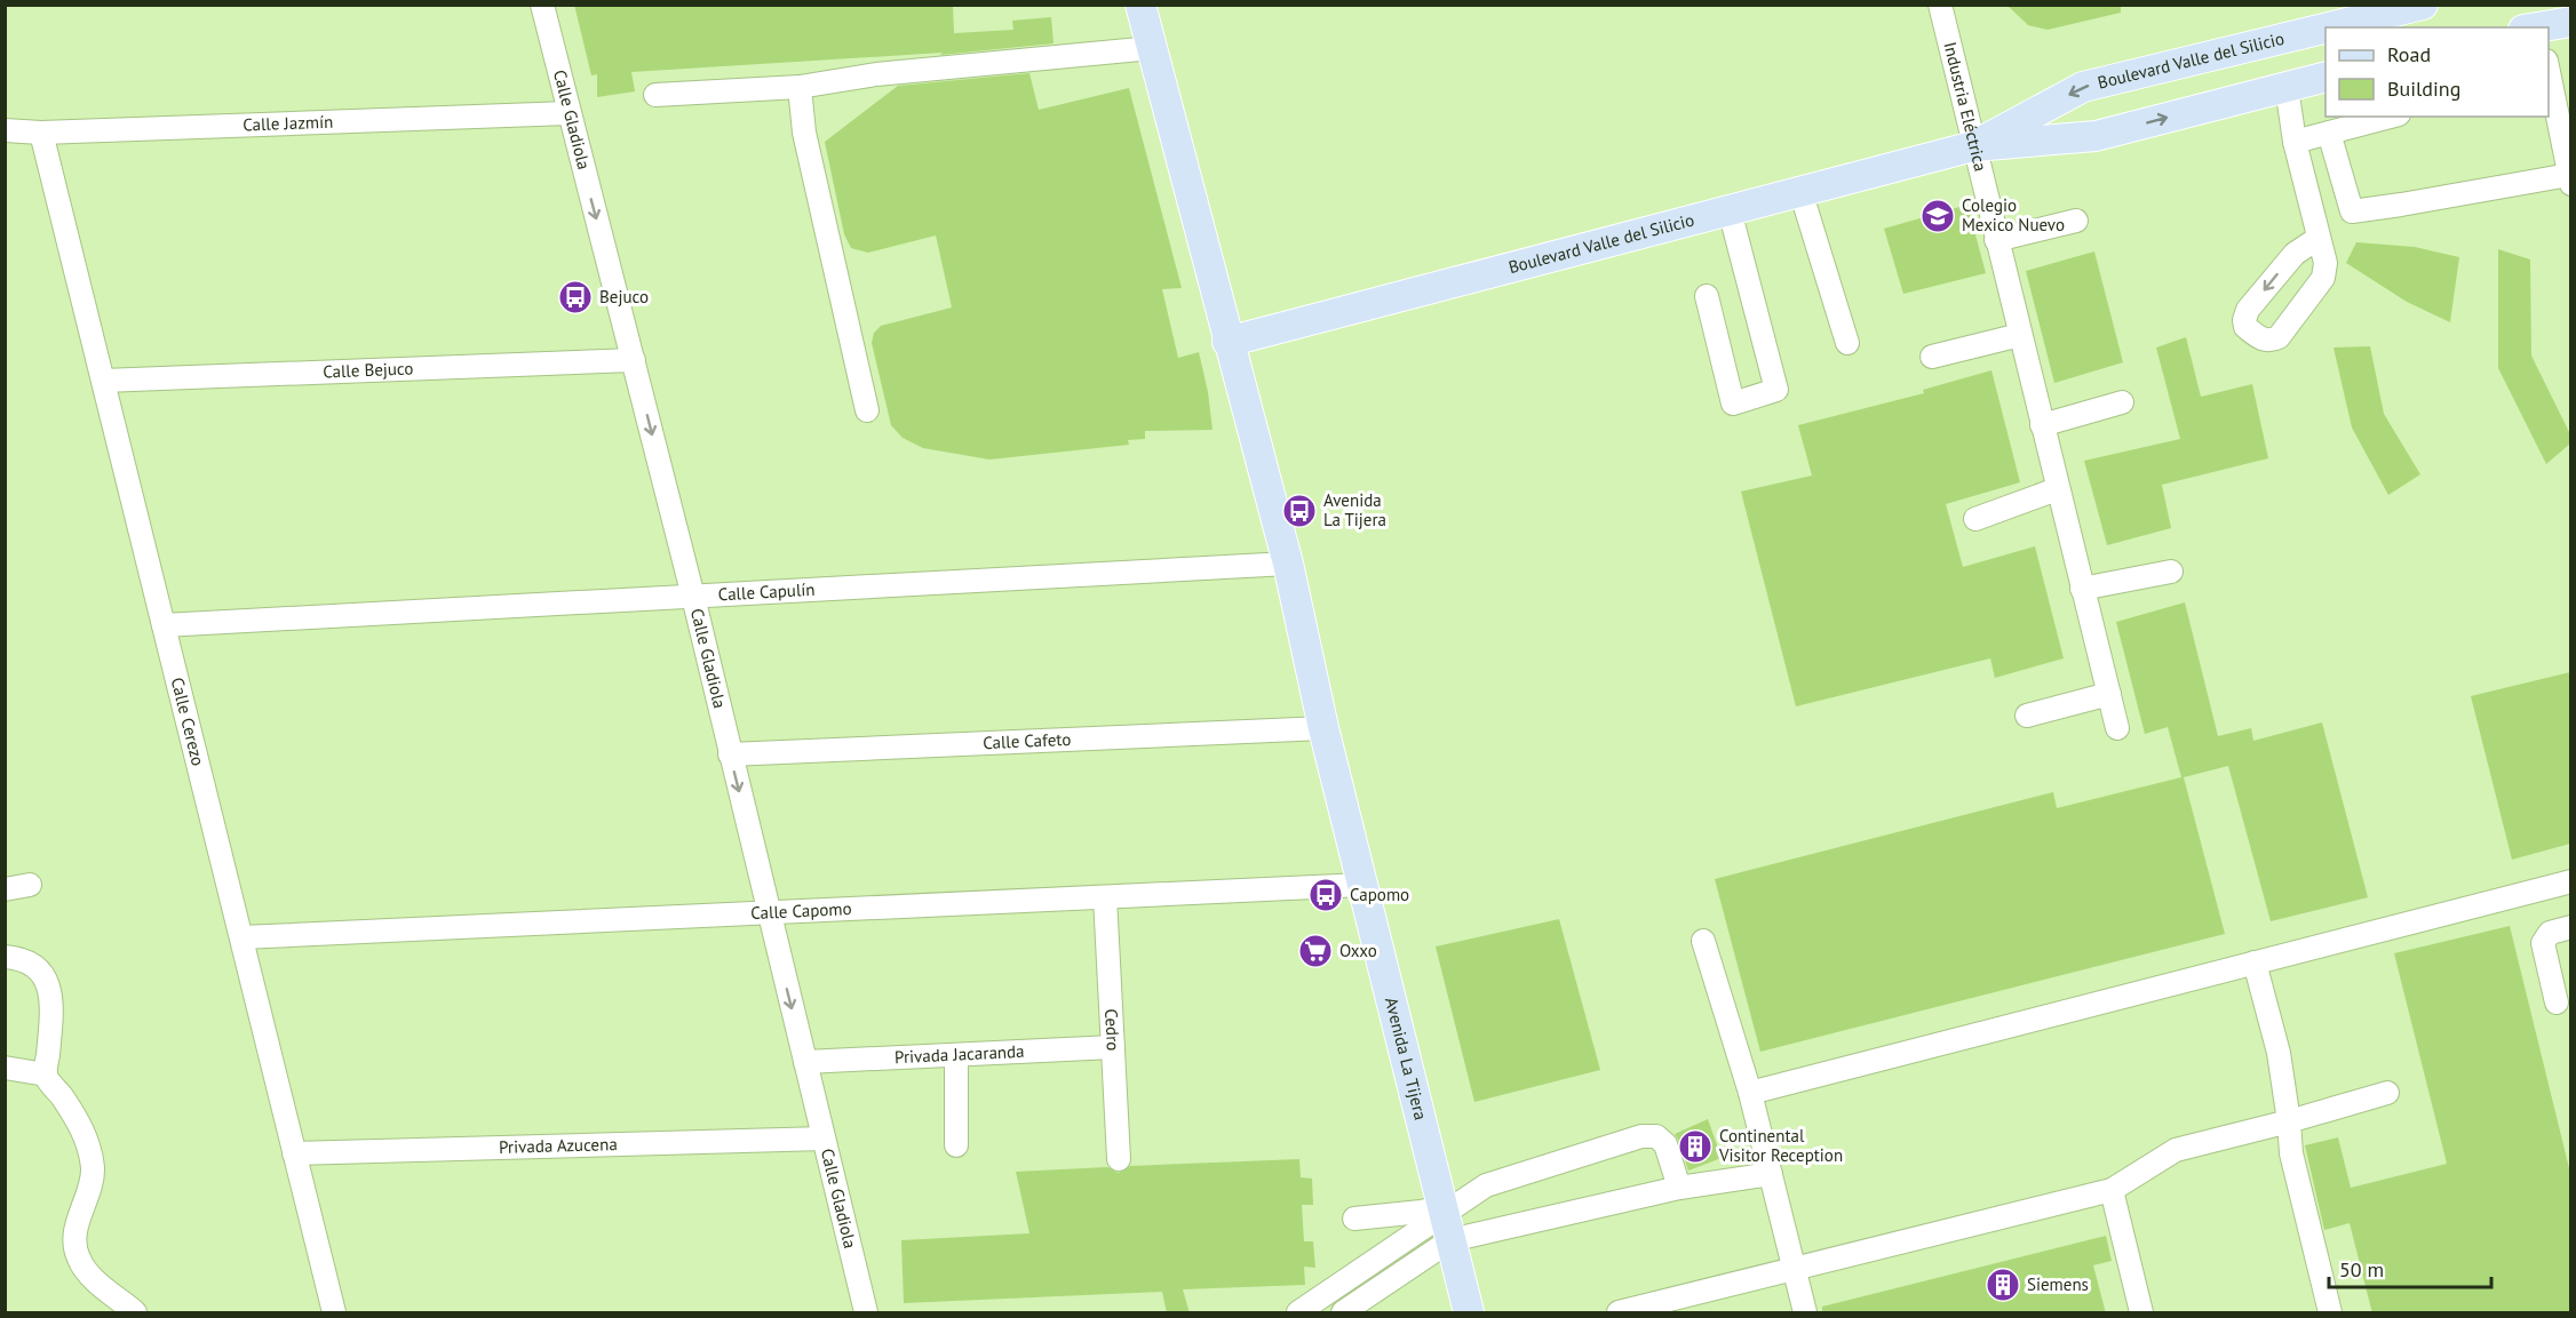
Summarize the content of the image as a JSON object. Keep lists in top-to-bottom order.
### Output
{
  "streets": {
    "main road": ["Boulevard Valle del Silicio", "Avenida La Tijera"],
    "street": [
      "Industria Eléctrica",
      "Calle Gladiola",
      "Calle Jazmín",
      "Calle Bejuco",
      "Calle Capulín",
      "Calle Cerezo",
      "Calle Cafeto",
      "Calle Capomo",
      "Cedro",
      "Privada Jacaranda",
      "Privada Azucena"
    ]
  },
  "crossings": [
    ["Boulevard Valle del Silicio", "Industria Eléctrica"],
    ["Boulevard Valle del Silicio", "Avenida La Tijera"],
    ["Calle Gladiola", "Calle Jazmín"],
    ["Calle Gladiola", "Calle Bejuco"],
    ["Calle Gladiola", "Calle Capulín"],
    ["Calle Gladiola", "Calle Cafeto"],
    ["Calle Gladiola", "Calle Capomo"],
    ["Calle Gladiola", "Privada Jacaranda"],
    ["Calle Gladiola", "Privada Azucena"],
    ["Calle Jazmín", "Calle Cerezo"],
    ["Calle Bejuco", "Calle Cerezo"],
    ["Calle Capulín", "Calle Cerezo"],
    ["Calle Capulín", "Avenida La Tijera"],
    ["Calle Cerezo", "Calle Capomo"],
    ["Calle Cerezo", "Privada Azucena"],
    ["Calle Cafeto", "Avenida La Tijera"],
    ["Calle Capomo", "Cedro"],
    ["Calle Capomo", "Avenida La Tijera"],
    ["Cedro", "Privada Jacaranda"]
  ],
  "one_way": ["Calle Gladiola"],
  "places": {
    "school or university": ["Colegio Mexico Nuevo"],
    "bus stop": ["Bejuco", "Avenida La Tijera", "Capomo"],
    "supermarket": ["Oxxo"],
    "building": ["Continental Visitor Reception", "Siemens"]
  },
  "legend": ["Road", "Building"],
  "scale_bar": "50 m"
}
